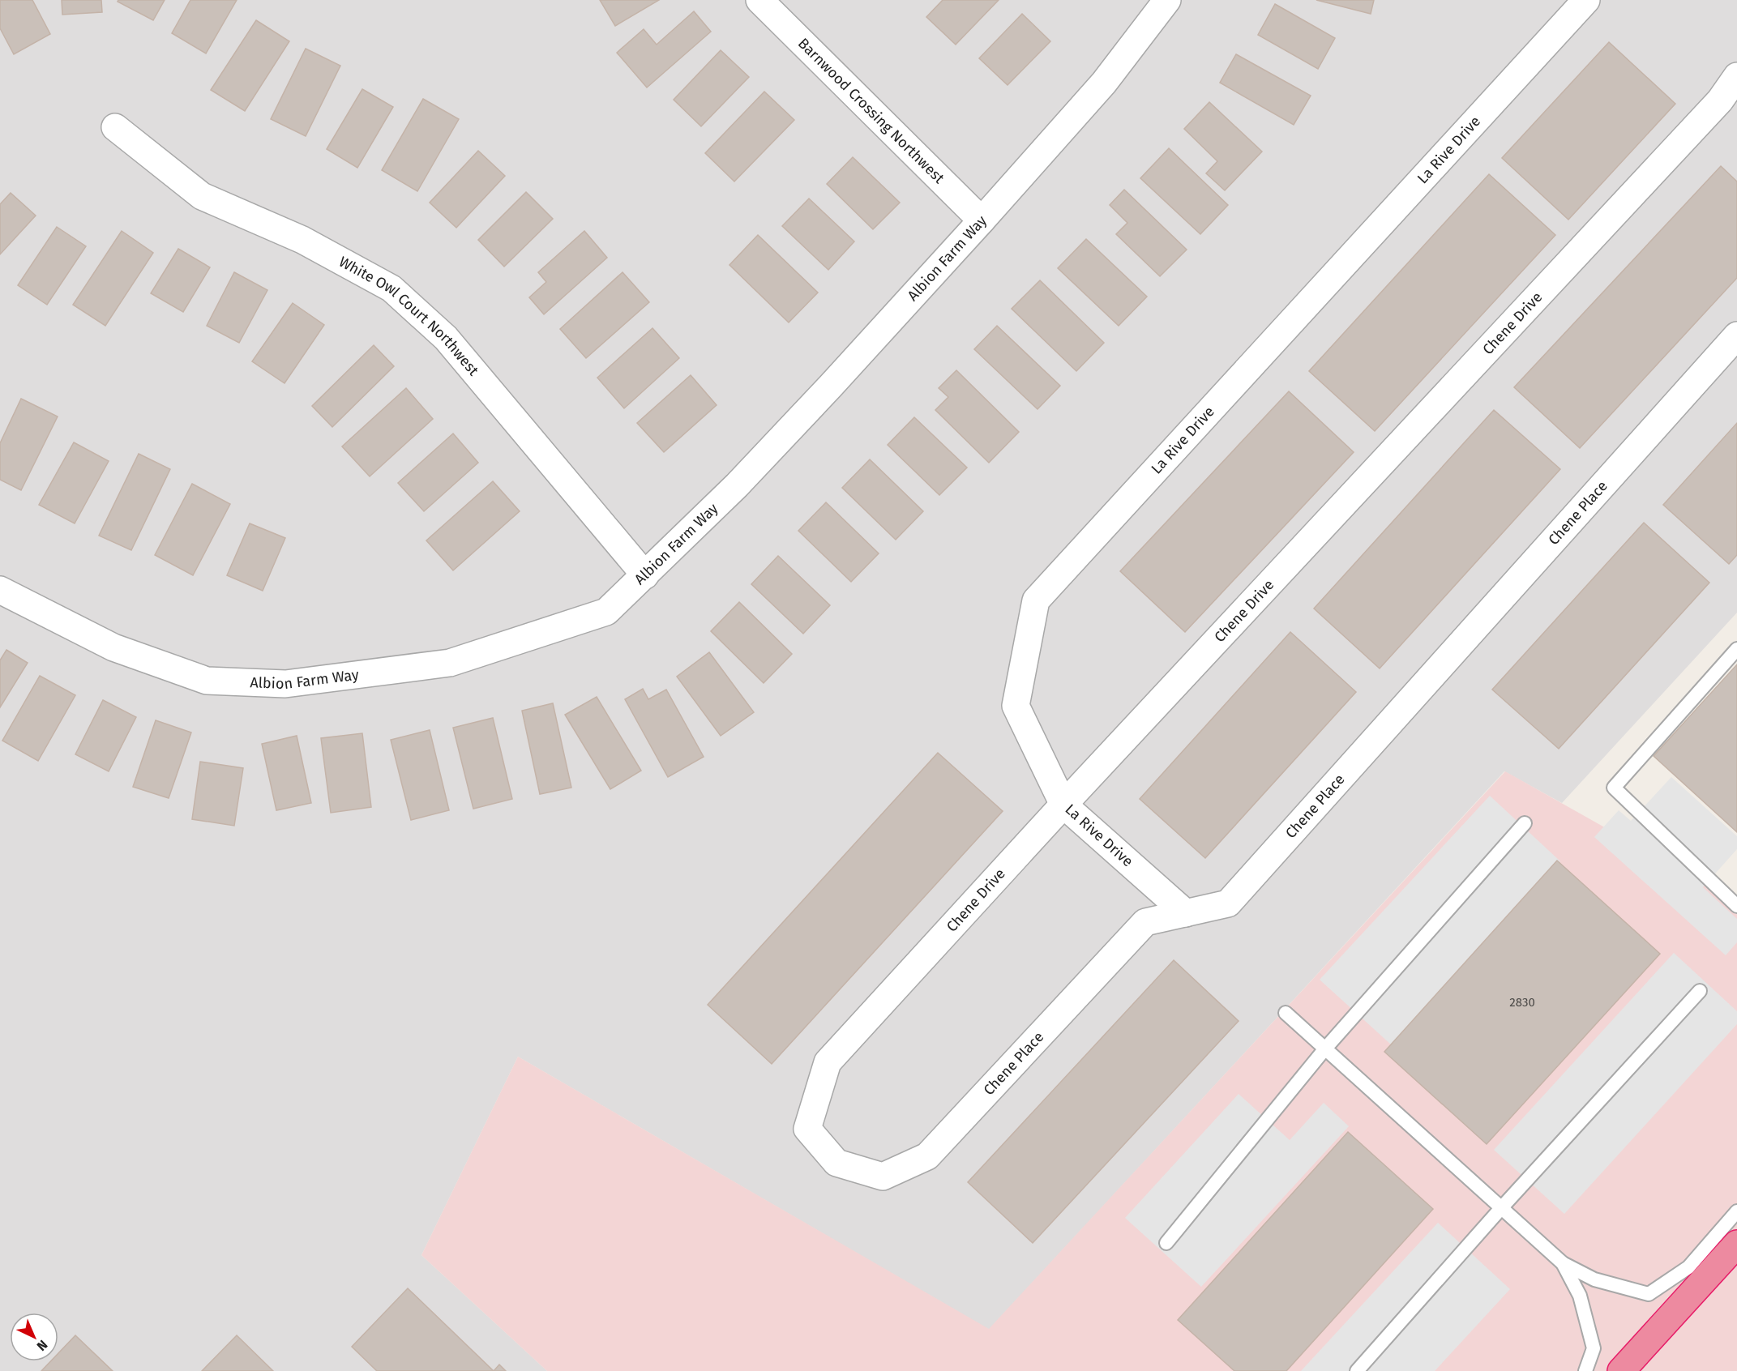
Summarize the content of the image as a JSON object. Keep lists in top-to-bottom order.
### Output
{
  "streets": {
    "street": [
      "Barnwood Crossing Northwest",
      "La Rive Drive",
      "Albion Farm Way",
      "White Owl Court Northwest",
      "Chene Drive",
      "Chene Place"
    ]
  },
  "crossings": [
    ["Barnwood Crossing Northwest", "Albion Farm Way"],
    ["La Rive Drive", "Chene Drive"],
    ["La Rive Drive", "Chene Place"],
    ["Albion Farm Way", "White Owl Court Northwest"],
    ["Chene Drive", "Chene Place"]
  ],
  "house_numbers": ["2830"],
  "north": "bottom right"
}
